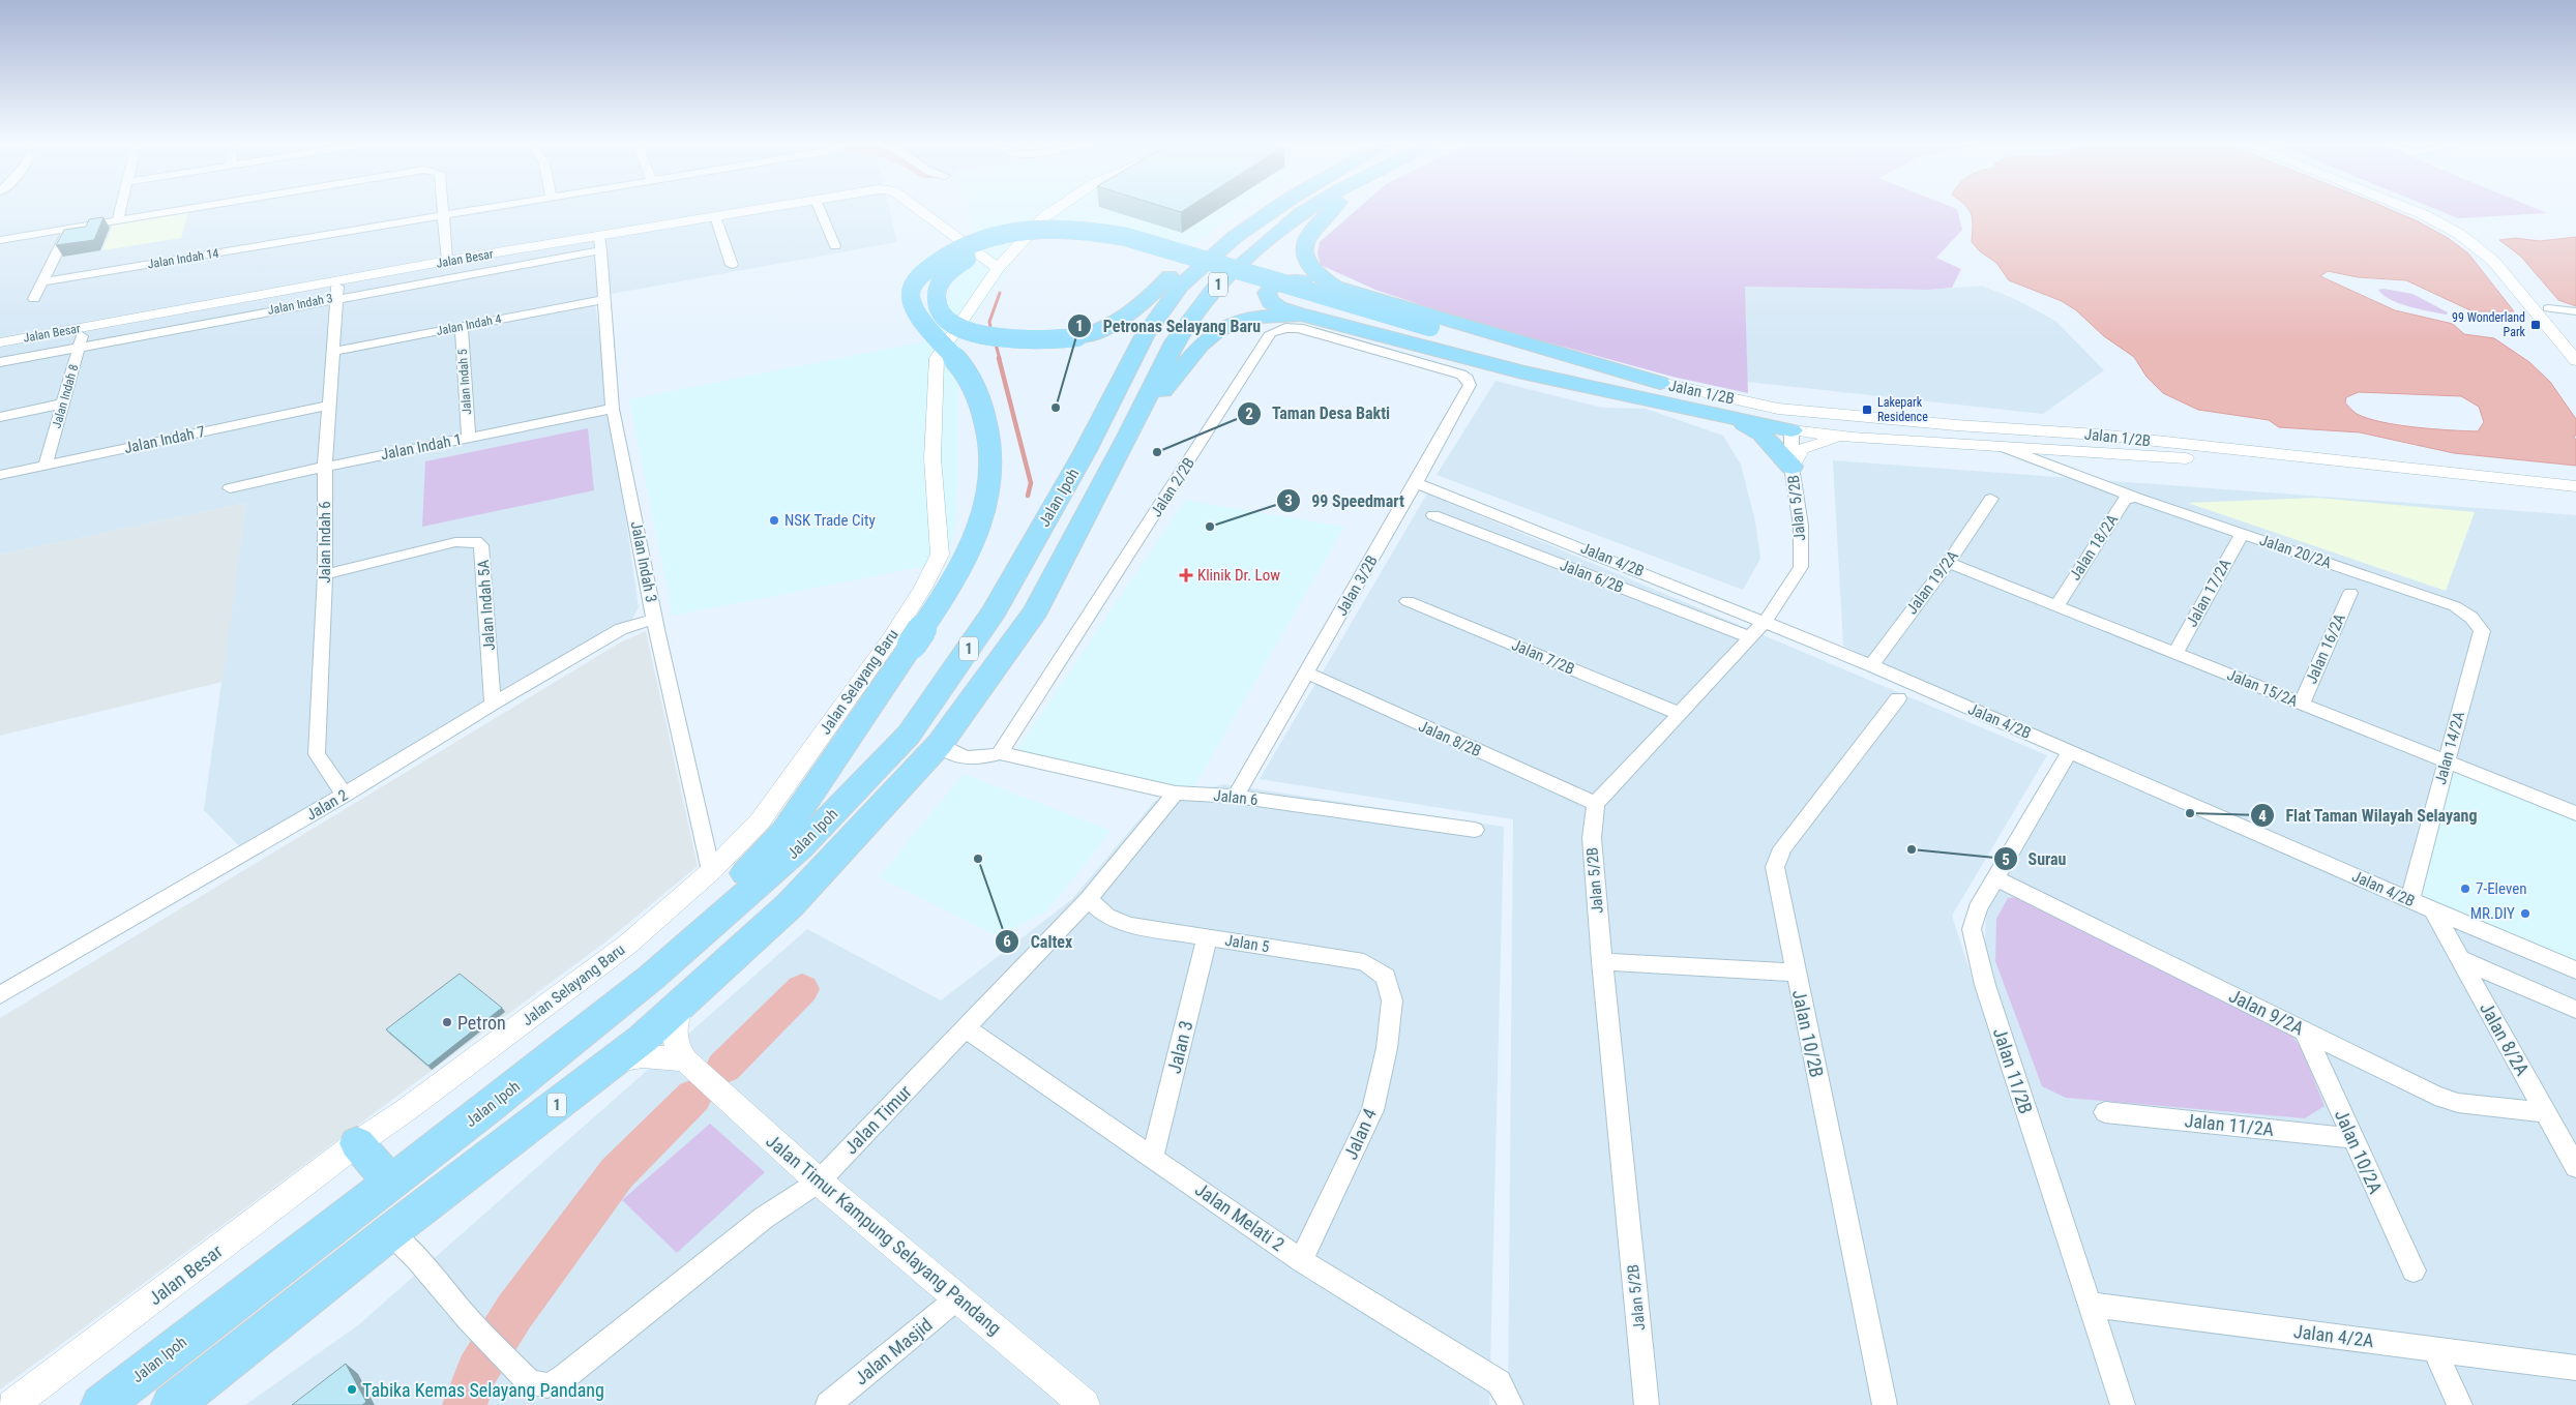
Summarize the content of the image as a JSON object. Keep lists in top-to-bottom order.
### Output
{
  "streets": {
    "highway": ["1", "Jalan Ipoh"],
    "street": [
      "Jalan Indah 14",
      "Jalan Besar",
      "Jalan Indah 3",
      "Jalan Indah 4",
      "Jalan Indah 5",
      "Jalan 1/2B",
      "Jalan Indah 8",
      "Jalan Indah 7",
      "Jalan Indah 1",
      "Jalan 2/2B",
      "Jalan 5/2B",
      "Jalan Indah 6",
      "Jalan 18/2A",
      "Jalan 20/2A",
      "Jalan 4/2B",
      "Jalan 6/2B",
      "Jalan 19/2A",
      "Jalan 3/2B",
      "Jalan 17/2A",
      "Jalan Indah 5A",
      "Jalan 16/2A",
      "Jalan 7/2B",
      "Jalan Selayang Baru",
      "Jalan 15/2A",
      "Jalan 8/2B",
      "Jalan 14/2A",
      "Jalan 6",
      "Jalan 2",
      "Jalan 5",
      "Jalan 9/2A",
      "Jalan 10/2B",
      "Jalan 8/2A",
      "Jalan 3",
      "Jalan 11/2B",
      "Jalan Timur",
      "Jalan 11/2A",
      "Jalan 4",
      "Jalan 10/2A",
      "Jalan Melati 2",
      "Jalan Timur Kampung Selayang Pandang",
      "Jalan 4/2A",
      "Jalan Masjid"
    ]
  },
  "crossings": [
    ["Jalan Besar", "Jalan Indah 3"],
    ["Jalan Besar", "Jalan Indah 8"],
    ["Jalan Besar", "Jalan Indah 6"],
    ["Jalan Besar", "Jalan Selayang Baru"],
    ["Jalan Indah 3", "Jalan Indah 4"],
    ["Jalan Indah 3", "Jalan Indah 8"],
    ["Jalan Indah 3", "Jalan Indah 1"],
    ["Jalan Indah 3", "Jalan Indah 6"],
    ["Jalan Indah 3", "Jalan Selayang Baru"],
    ["Jalan Indah 3", "Jalan 2"],
    ["Jalan Indah 4", "Jalan Indah 5"],
    ["Jalan Indah 4", "Jalan Indah 6"],
    ["Jalan Indah 5", "Jalan Indah 1"],
    ["Jalan 1/2B", "Jalan 5/2B"],
    ["Jalan 1/2B", "Jalan 20/2A"],
    ["Jalan Indah 8", "Jalan Indah 7"],
    ["Jalan Indah 7", "Jalan Indah 6"],
    ["Jalan Indah 1", "Jalan Indah 6"],
    ["Jalan 2/2B", "Jalan 3/2B"],
    ["Jalan 2/2B", "Jalan 6"],
    ["Jalan Ipoh", "Jalan Timur"],
    ["Jalan 5/2B", "Jalan 4/2B"],
    ["Jalan 5/2B", "Jalan 6/2B"],
    ["Jalan 5/2B", "Jalan 7/2B"],
    ["Jalan 5/2B", "Jalan 8/2B"],
    ["Jalan Indah 6", "Jalan Indah 5A"],
    ["Jalan Indah 6", "Jalan 2"],
    ["Jalan 18/2A", "Jalan 20/2A"],
    ["Jalan 18/2A", "Jalan 15/2A"],
    ["Jalan 20/2A", "Jalan 17/2A"],
    ["Jalan 20/2A", "Jalan 14/2A"],
    ["Jalan 4/2B", "Jalan 19/2A"],
    ["Jalan 4/2B", "Jalan 3/2B"],
    ["Jalan 4/2B", "Jalan 14/2A"],
    ["Jalan 4/2B", "Jalan 8/2A"],
    ["Jalan 4/2B", "Jalan 11/2B"],
    ["Jalan 19/2A", "Jalan 15/2A"],
    ["Jalan 3/2B", "Jalan 8/2B"],
    ["Jalan 3/2B", "Jalan 6"],
    ["Jalan 17/2A", "Jalan 15/2A"],
    ["Jalan Indah 5A", "Jalan 2"],
    ["Jalan 16/2A", "Jalan 15/2A"],
    ["Jalan 15/2A", "Jalan 14/2A"],
    ["Jalan 6", "Jalan Timur"],
    ["Jalan 5", "Jalan 3"],
    ["Jalan 5", "Jalan Timur"],
    ["Jalan 5", "Jalan 4"],
    ["Jalan 9/2A", "Jalan 8/2A"],
    ["Jalan 9/2A", "Jalan 11/2B"],
    ["Jalan 9/2A", "Jalan 10/2A"],
    ["Jalan 3", "Jalan Melati 2"],
    ["Jalan 11/2B", "Jalan 4/2A"],
    ["Jalan Timur", "Jalan Melati 2"],
    ["Jalan Timur", "Jalan Timur Kampung Selayang Pandang"],
    ["Jalan 11/2A", "Jalan 10/2A"],
    ["Jalan 4", "Jalan Melati 2"],
    ["Jalan Timur Kampung Selayang Pandang", "Jalan Masjid"]
  ],
  "places": {
    "transit": ["99 Wonderland Park", "Lakepark Residence"],
    "other": [
      "Petronas Selayang Baru",
      "Taman Desa Bakti",
      "NSK Trade City",
      "99 Speedmart",
      "Flat Taman Wilayah Selayang",
      "Surau",
      "Caltex",
      "7-Eleven",
      "MR.DIY",
      "Petron",
      "Tabika Kemas Selayang Pandang"
    ],
    "health": ["Klinik Dr. Low"]
  }
}
